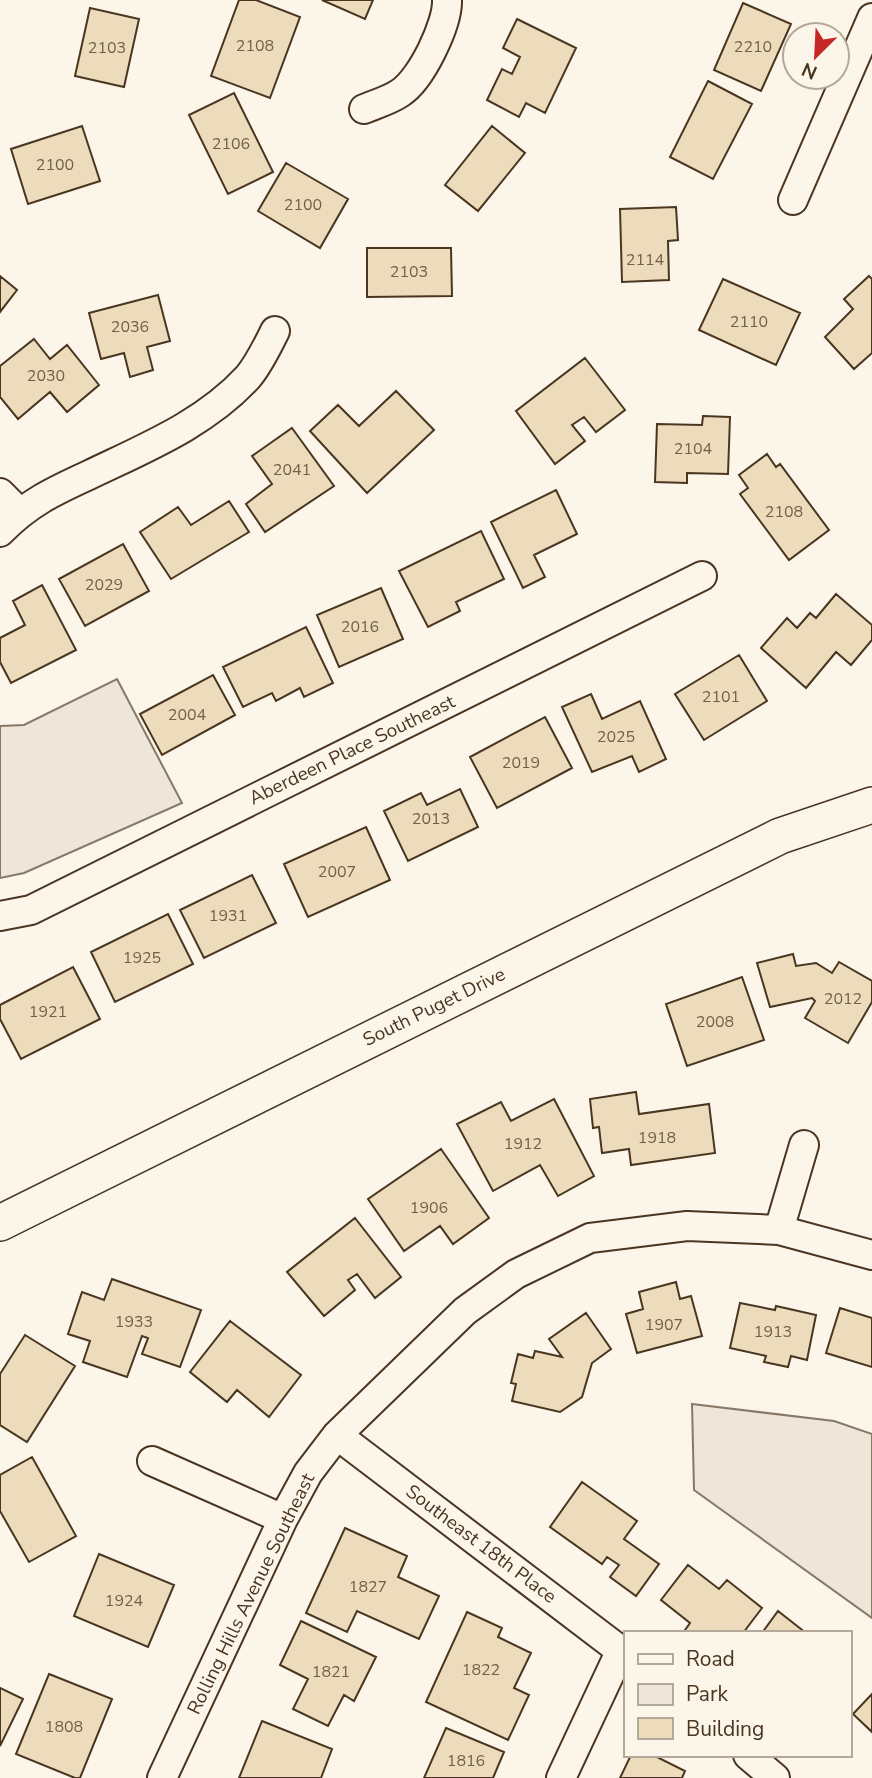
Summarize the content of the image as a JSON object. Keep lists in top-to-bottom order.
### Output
{
  "streets": {
    "street": [
      "Aberdeen Place Southeast",
      "South Puget Drive",
      "Southeast 18th Place",
      "Rolling Hills Avenue Southeast"
    ]
  },
  "crossings": [
    ["Southeast 18th Place", "Rolling Hills Avenue Southeast"]
  ],
  "house_numbers": [
    "2108",
    "2210",
    "2103",
    "2106",
    "2100",
    "2100",
    "2114",
    "2103",
    "2110",
    "2036",
    "2030",
    "2104",
    "2041",
    "2108",
    "2029",
    "2016",
    "2101",
    "2004",
    "2025",
    "2019",
    "2013",
    "2007",
    "1931",
    "1925",
    "2012",
    "1921",
    "2008",
    "1918",
    "1912",
    "1906",
    "1933",
    "1907",
    "1913",
    "1827",
    "1924",
    "1822",
    "1821",
    "1808",
    "1816"
  ],
  "legend": ["Road", "Park", "Building"],
  "north": "bottom left"
}
